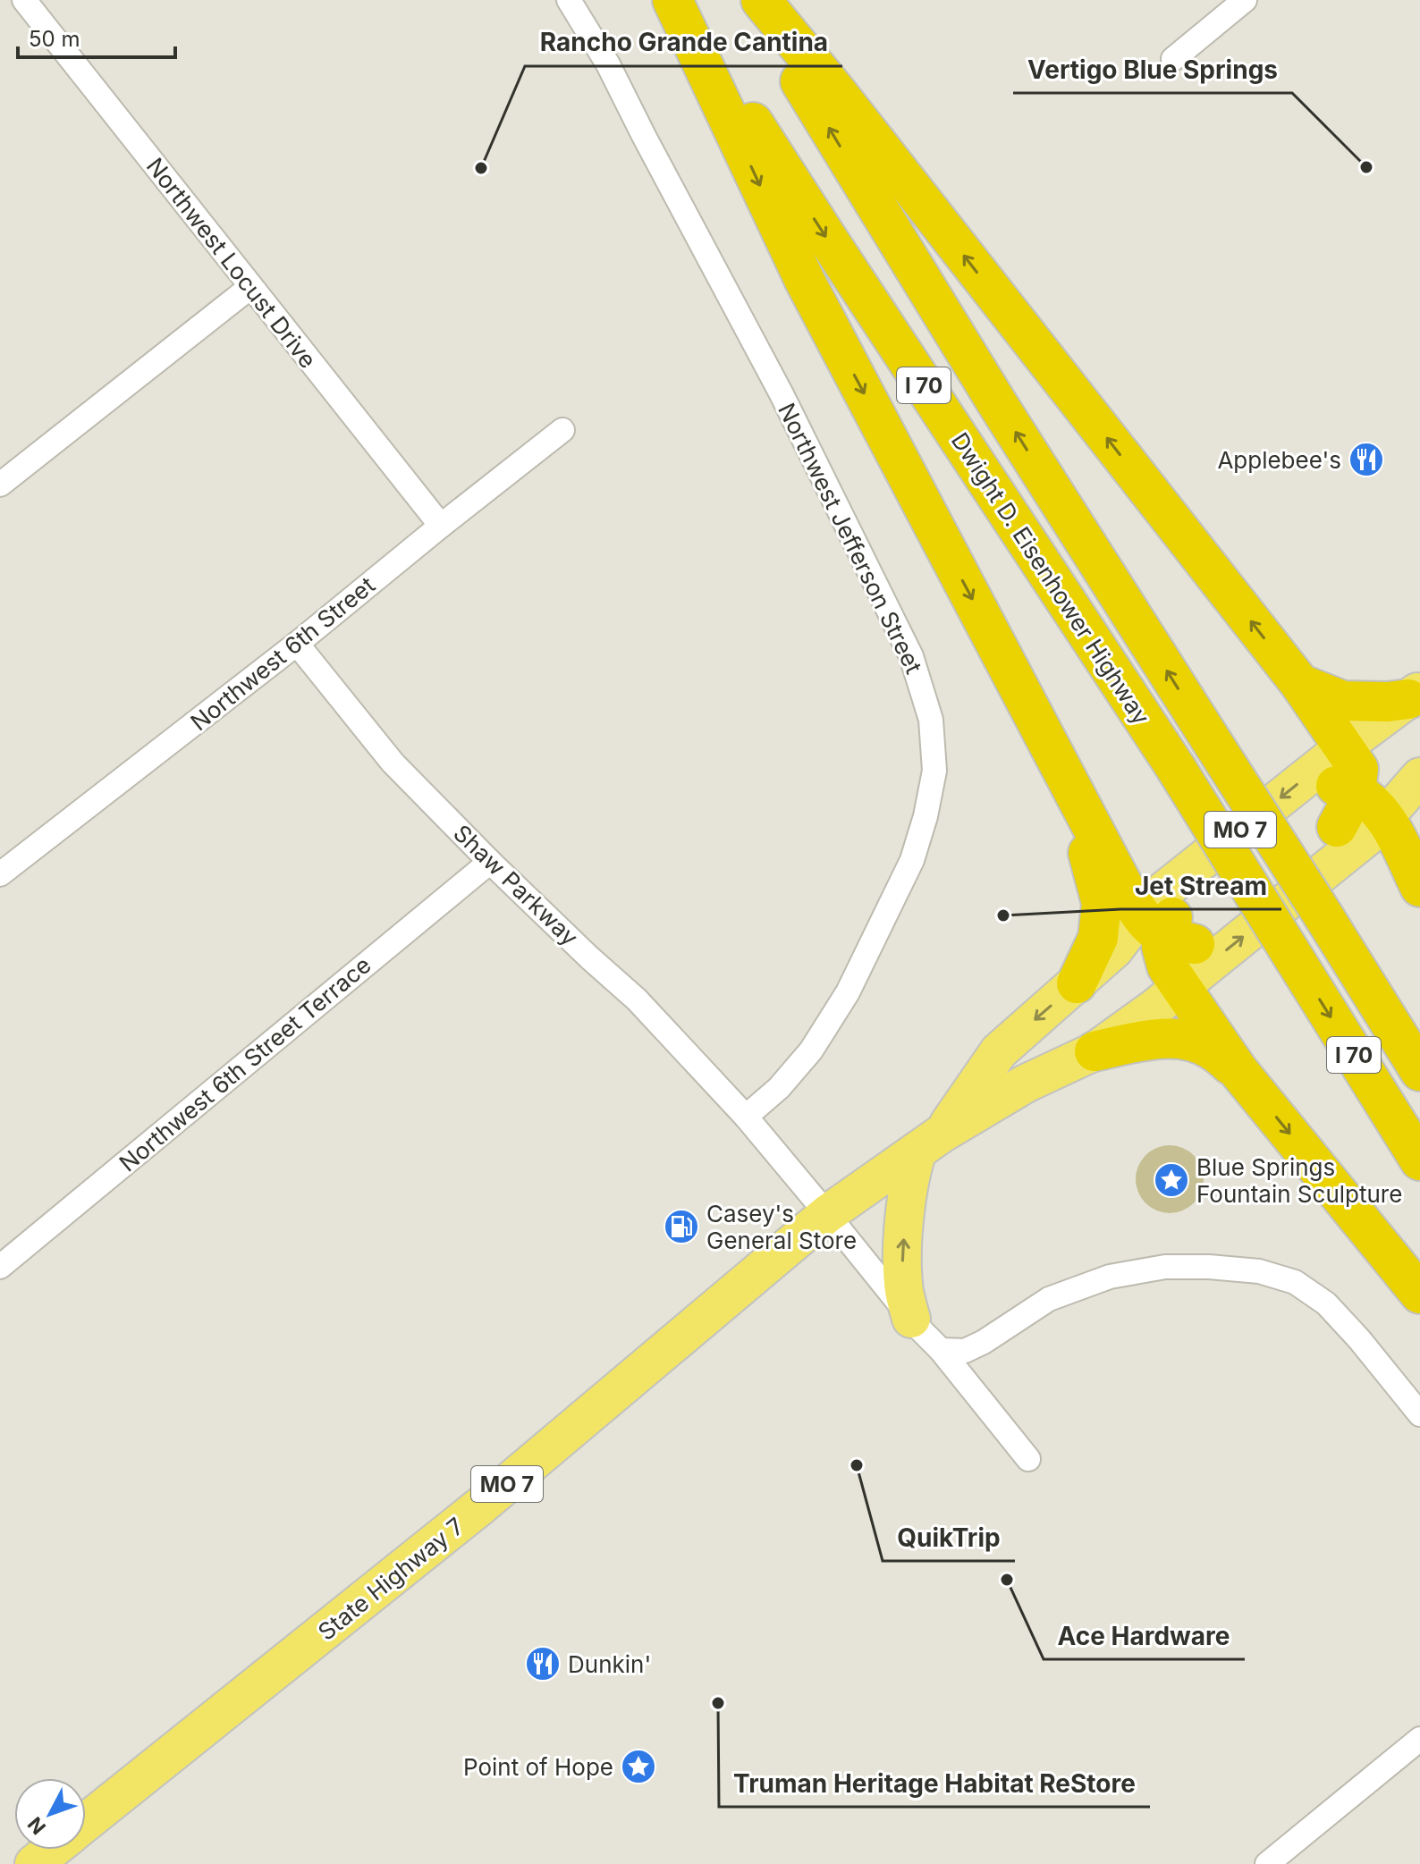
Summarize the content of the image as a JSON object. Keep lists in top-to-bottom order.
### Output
{
  "streets": {
    "highway": ["I 70", "Dwight D. Eisenhower Highway"],
    "main road": ["MO 7", "State Highway 7"],
    "street": [
      "Northwest Locust Drive",
      "Northwest Jefferson Street",
      "Northwest 6th Street",
      "Shaw Parkway",
      "Northwest 6th Street Terrace"
    ]
  },
  "crossings": [
    ["Northwest Locust Drive", "Northwest 6th Street"],
    ["Northwest Jefferson Street", "Shaw Parkway"],
    ["Northwest 6th Street", "Shaw Parkway"],
    ["MO 7", "State Highway 7"],
    ["Shaw Parkway", "Northwest 6th Street Terrace"],
    ["Shaw Parkway", "State Highway 7"]
  ],
  "places": {
    "other": [
      "Vertigo Blue Springs",
      "Rancho Grande Cantina",
      "Jet Stream",
      "QuikTrip",
      "Ace Hardware",
      "Truman Heritage Habitat ReStore"
    ],
    "restaurant": ["Applebee's", "Dunkin'"],
    "place": ["Blue Springs Fountain Sculpture", "Point of Hope"],
    "fuel station": ["Casey's General Store"]
  },
  "scale_bar": "50 m",
  "north": "bottom left"
}
